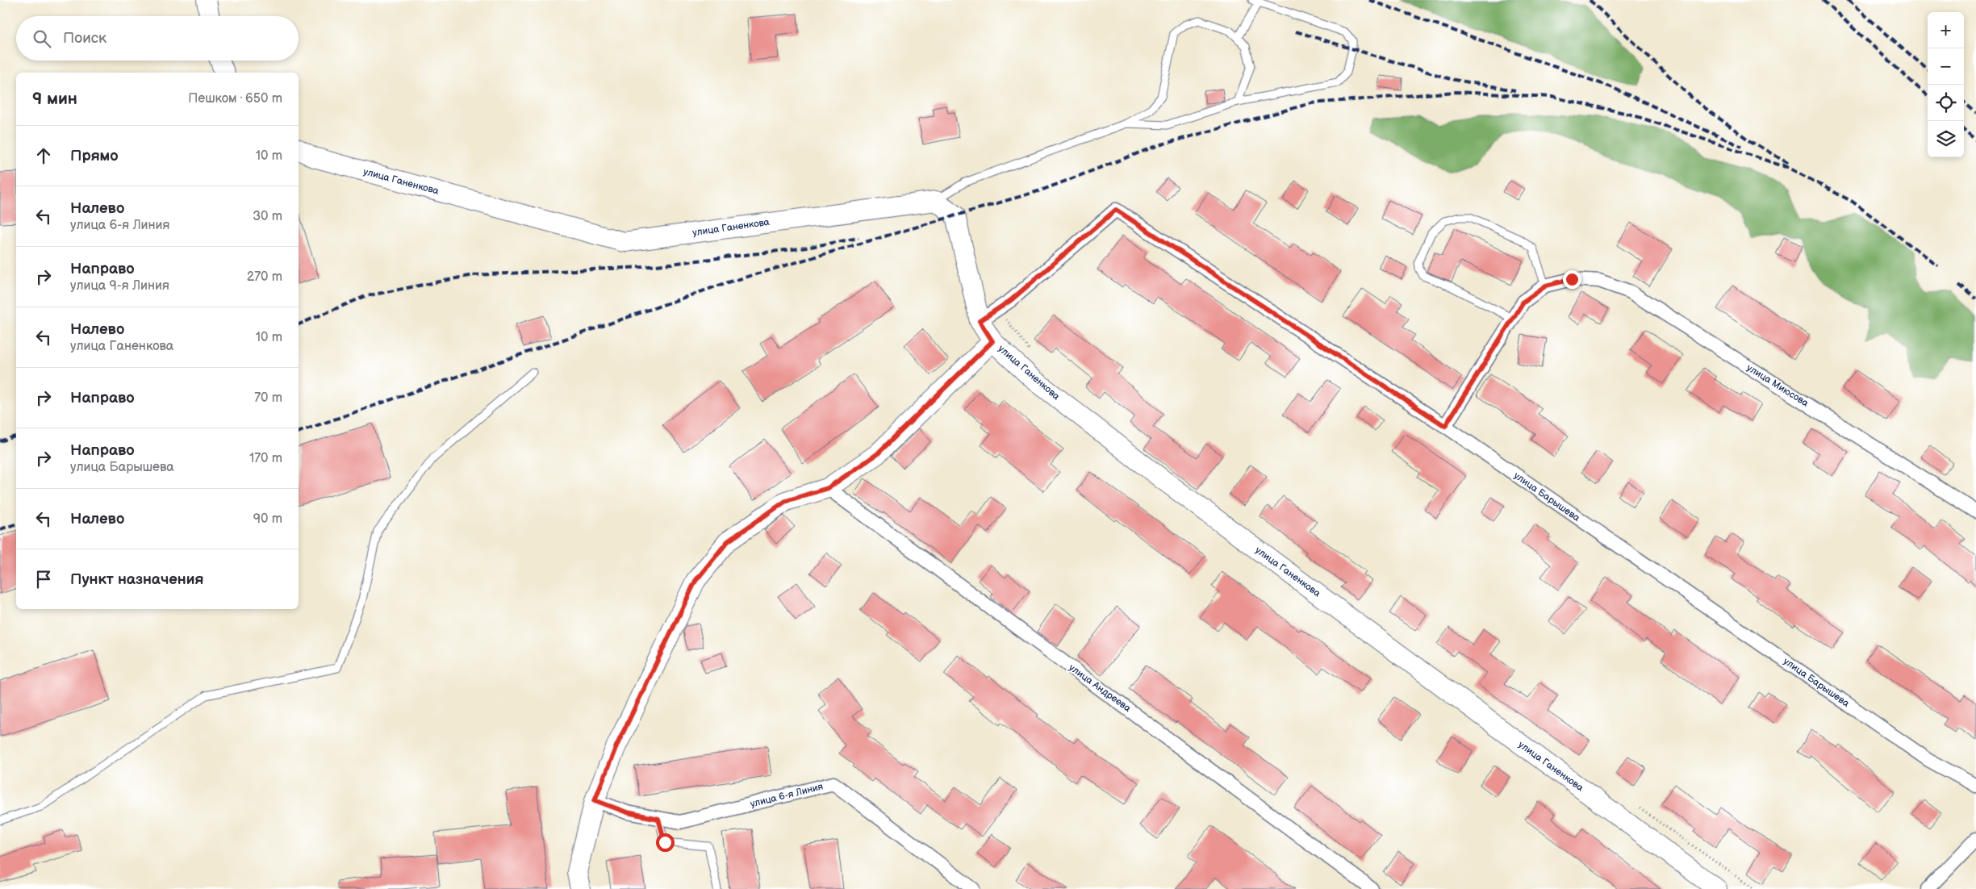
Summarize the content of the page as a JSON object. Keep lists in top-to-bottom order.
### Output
{
  "streets": {
    "street": [
      "улица Ганенкова",
      "улица Миюсова",
      "улица Барышева",
      "улица Андреева",
      "улица 6-я Линия"
    ]
  },
  "crossings": [
    ["улица Ганенкова", "улица Барышева"]
  ],
  "page": {
    "map_buttons": ["+", "−"],
    "search": "Поиск",
    "heading": ["9 мин", "Пешком · 650 m"],
    "list": [
      ["Прямо", "10 m"],
      ["Налево", "улица 6-я Линия", "30 m"],
      ["Направо", "улица 9-я Линия", "270 m"],
      ["Налево", "улица Ганенкова", "10 m"],
      ["Направо", "70 m"],
      ["Направо", "улица Барышева", "170 m"],
      ["Налево", "90 m"],
      "Пункт назначения"
    ]
  }
}
